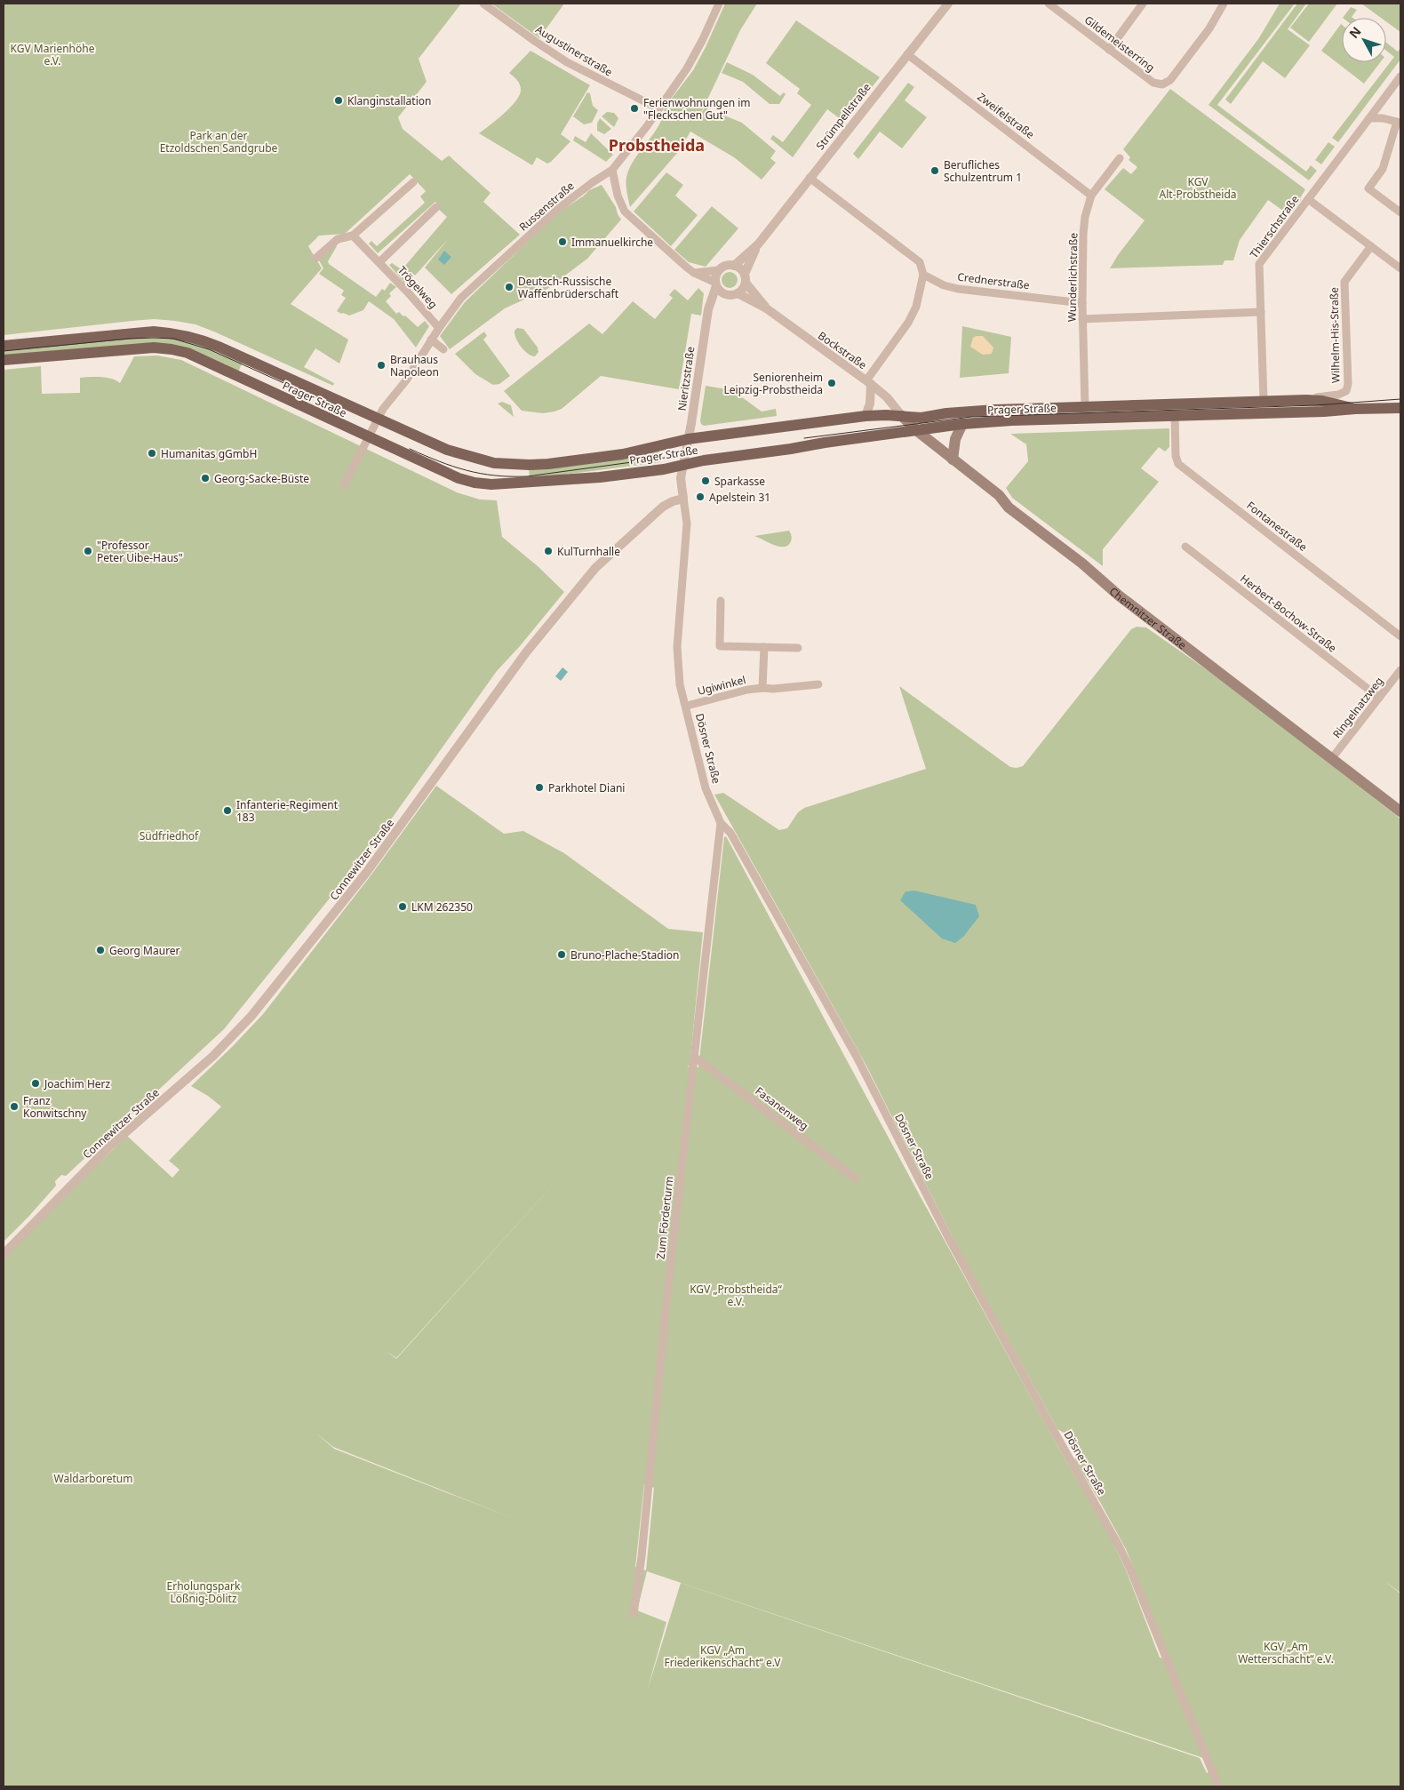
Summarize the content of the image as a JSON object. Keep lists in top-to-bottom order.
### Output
{
  "streets": {
    "main road": ["Prager Straße", "Chemnitzer Straße"],
    "street": [
      "Gildemeisterring",
      "Augustinerstraße",
      "Zweifelstraße",
      "Strümpellstraße",
      "Russenstraße",
      "Thierschstraße",
      "Wunderlichstraße",
      "Crednerstraße",
      "Trögelweg",
      "Wilhelm-His-Straße",
      "Bockstraße",
      "Nieritzstraße",
      "Fontanestraße",
      "Herbert-Bochow-Straße",
      "Ugiwinkel",
      "Ringelnatzweg",
      "Dösner Straße",
      "Connewitzer Straße",
      "Fasanenweg",
      "Zum Förderturm"
    ]
  },
  "crossings": [
    ["Augustinerstraße", "Russenstraße"],
    ["Zweifelstraße", "Strümpellstraße"],
    ["Zweifelstraße", "Wunderlichstraße"],
    ["Strümpellstraße", "Crednerstraße"],
    ["Strümpellstraße", "Bockstraße"],
    ["Strümpellstraße", "Nieritzstraße"],
    ["Russenstraße", "Trögelweg"],
    ["Russenstraße", "Prager Straße"],
    ["Thierschstraße", "Prager Straße"],
    ["Wunderlichstraße", "Crednerstraße"],
    ["Wunderlichstraße", "Prager Straße"],
    ["Wilhelm-His-Straße", "Prager Straße"],
    ["Bockstraße", "Nieritzstraße"],
    ["Bockstraße", "Prager Straße"],
    ["Bockstraße", "Chemnitzer Straße"],
    ["Nieritzstraße", "Prager Straße"],
    ["Prager Straße", "Fontanestraße"],
    ["Prager Straße", "Chemnitzer Straße"],
    ["Herbert-Bochow-Straße", "Ringelnatzweg"],
    ["Chemnitzer Straße", "Ringelnatzweg"],
    ["Ugiwinkel", "Dösner Straße"],
    ["Dösner Straße", "Connewitzer Straße"],
    ["Dösner Straße", "Zum Förderturm"],
    ["Fasanenweg", "Zum Förderturm"]
  ],
  "districts": ["Probstheida"],
  "parks": [
    "KGV Marienhöhe e.V.",
    "Park an der Etzoldschen Sandgrube",
    "KGV Alt-Probstheida",
    "Südfriedhof",
    "KGV „Probstheida“ e.V.",
    "Waldarboretum",
    "Erholungspark Lößnig-Dölitz",
    "KGV „Am Wetterschacht“ e.V.",
    "KGV „Am Friederikenschacht“ e.V"
  ],
  "places": [
    "Klanginstallation",
    "Ferienwohnungen im \"Fleckschen Gut\"",
    "Berufliches Schulzentrum 1",
    "Immanuelkirche",
    "Deutsch-Russische Waffenbrüderschaft",
    "Brauhaus Napoleon",
    "Seniorenheim Leipzig-Probstheida",
    "Humanitas gGmbH",
    "Georg-Sacke-Büste",
    "Sparkasse",
    "Apelstein 31",
    "\"Professor Peter Uibe-Haus\"",
    "KulTurnhalle",
    "Parkhotel Diani",
    "Infanterie-Regiment 183",
    "LKM 262350",
    "Georg Maurer",
    "Bruno-Plache-Stadion",
    "Joachim Herz",
    "Franz Konwitschny"
  ],
  "north": "top left"
}
